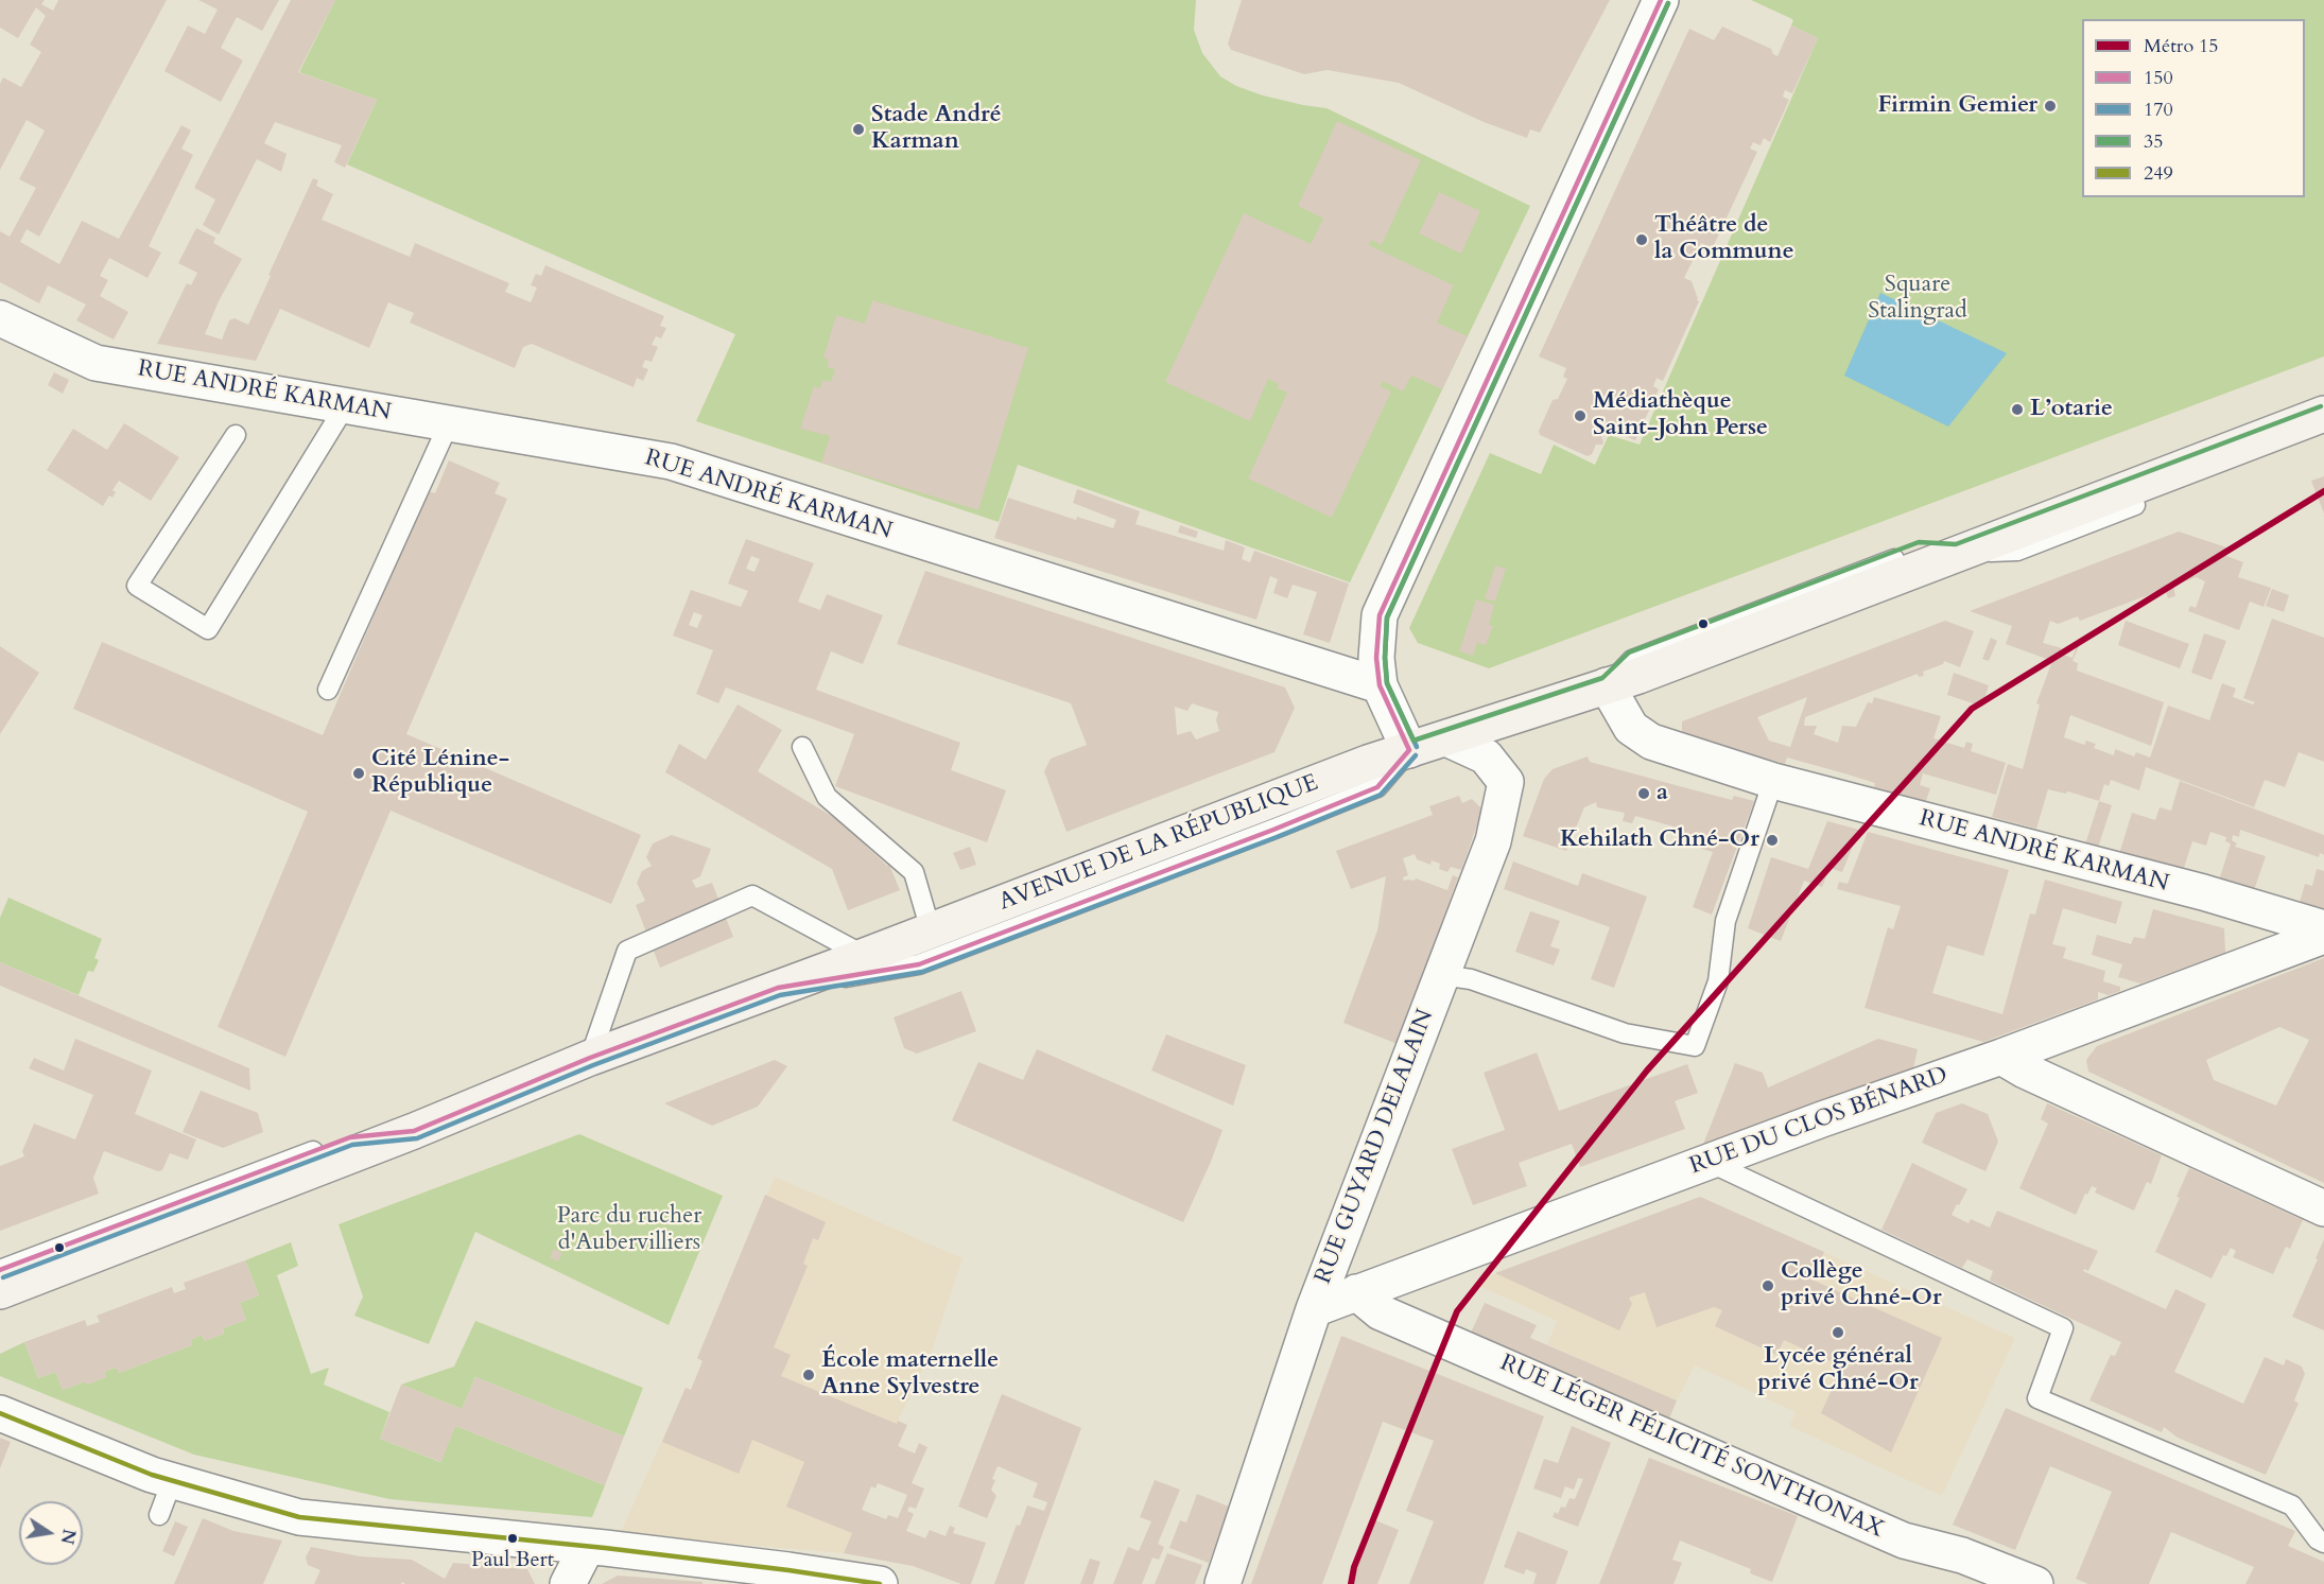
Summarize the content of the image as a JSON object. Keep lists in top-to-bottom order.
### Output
{
  "streets": {
    "main road": ["AVENUE DE LA RÉPUBLIQUE"],
    "street": [
      "RUE ANDRÉ KARMAN",
      "RUE DU CLOS BÉNARD",
      "RUE GUYARD DELALAIN",
      "RUE LÉGER FÉLICITÉ SONTHONAX"
    ]
  },
  "crossings": [
    ["RUE ANDRÉ KARMAN", "AVENUE DE LA RÉPUBLIQUE"],
    ["AVENUE DE LA RÉPUBLIQUE", "RUE GUYARD DELALAIN"],
    ["RUE DU CLOS BÉNARD", "RUE GUYARD DELALAIN"],
    ["RUE DU CLOS BÉNARD", "RUE LÉGER FÉLICITÉ SONTHONAX"]
  ],
  "parks": ["Square Stalingrad", "Parc du rucher d'Aubervilliers"],
  "places": [
    "Firmin Gemier",
    "Stade André Karman",
    "Théâtre de la Commune",
    "L’otarie",
    "Médiathèque Saint-John Perse",
    "Cité Lénine- République",
    "a",
    "Kehilath Chné-Or",
    "Collège privé Chné-Or",
    "Lycée général privé Chné-Or",
    "École maternelle Anne Sylvestre",
    "Paul Bert"
  ],
  "lines": [
    "transit line 150",
    "transit line 170",
    "transit line 35",
    "metro line 15",
    "transit line 249"
  ],
  "legend": [
    "Métro 15",
    "150",
    "170",
    "35",
    "249"
  ],
  "north": "right"
}
